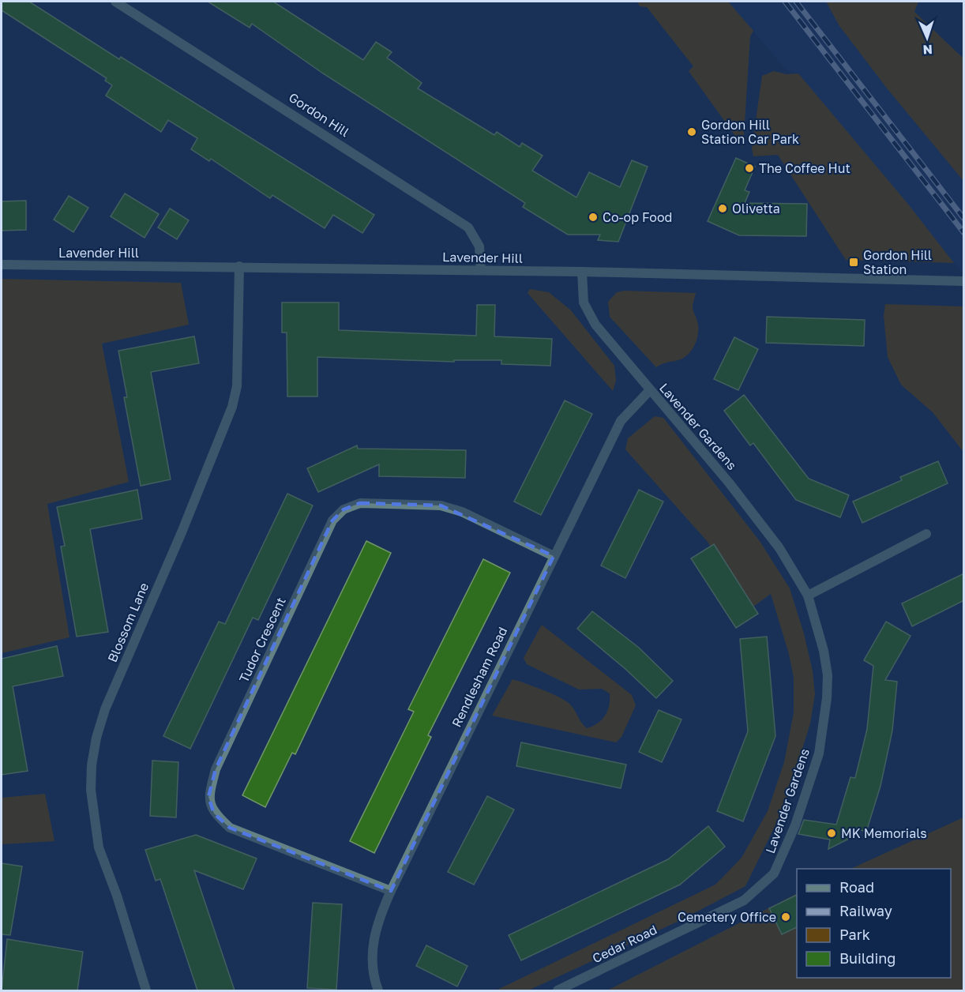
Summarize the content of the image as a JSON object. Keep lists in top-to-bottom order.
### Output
{
  "streets": {
    "street": [
      "Gordon Hill",
      "Lavender Hill",
      "Lavender Gardens",
      "Blossom Lane",
      "Tudor Crescent",
      "Rendlesham Road",
      "Cedar Road"
    ]
  },
  "crossings": [
    ["Gordon Hill", "Lavender Hill"],
    ["Lavender Hill", "Lavender Gardens"],
    ["Lavender Hill", "Blossom Lane"],
    ["Lavender Gardens", "Rendlesham Road"],
    ["Lavender Gardens", "Cedar Road"],
    ["Tudor Crescent", "Rendlesham Road"]
  ],
  "places": {
    "other": [
      "Gordon Hill Station Car Park",
      "The Coffee Hut",
      "Olivetta",
      "Co-op Food",
      "MK Memorials",
      "Cemetery Office"
    ],
    "transit": ["Gordon Hill Station"]
  },
  "legend": [
    "Road",
    "Railway",
    "Park",
    "Building"
  ],
  "north": "bottom"
}
